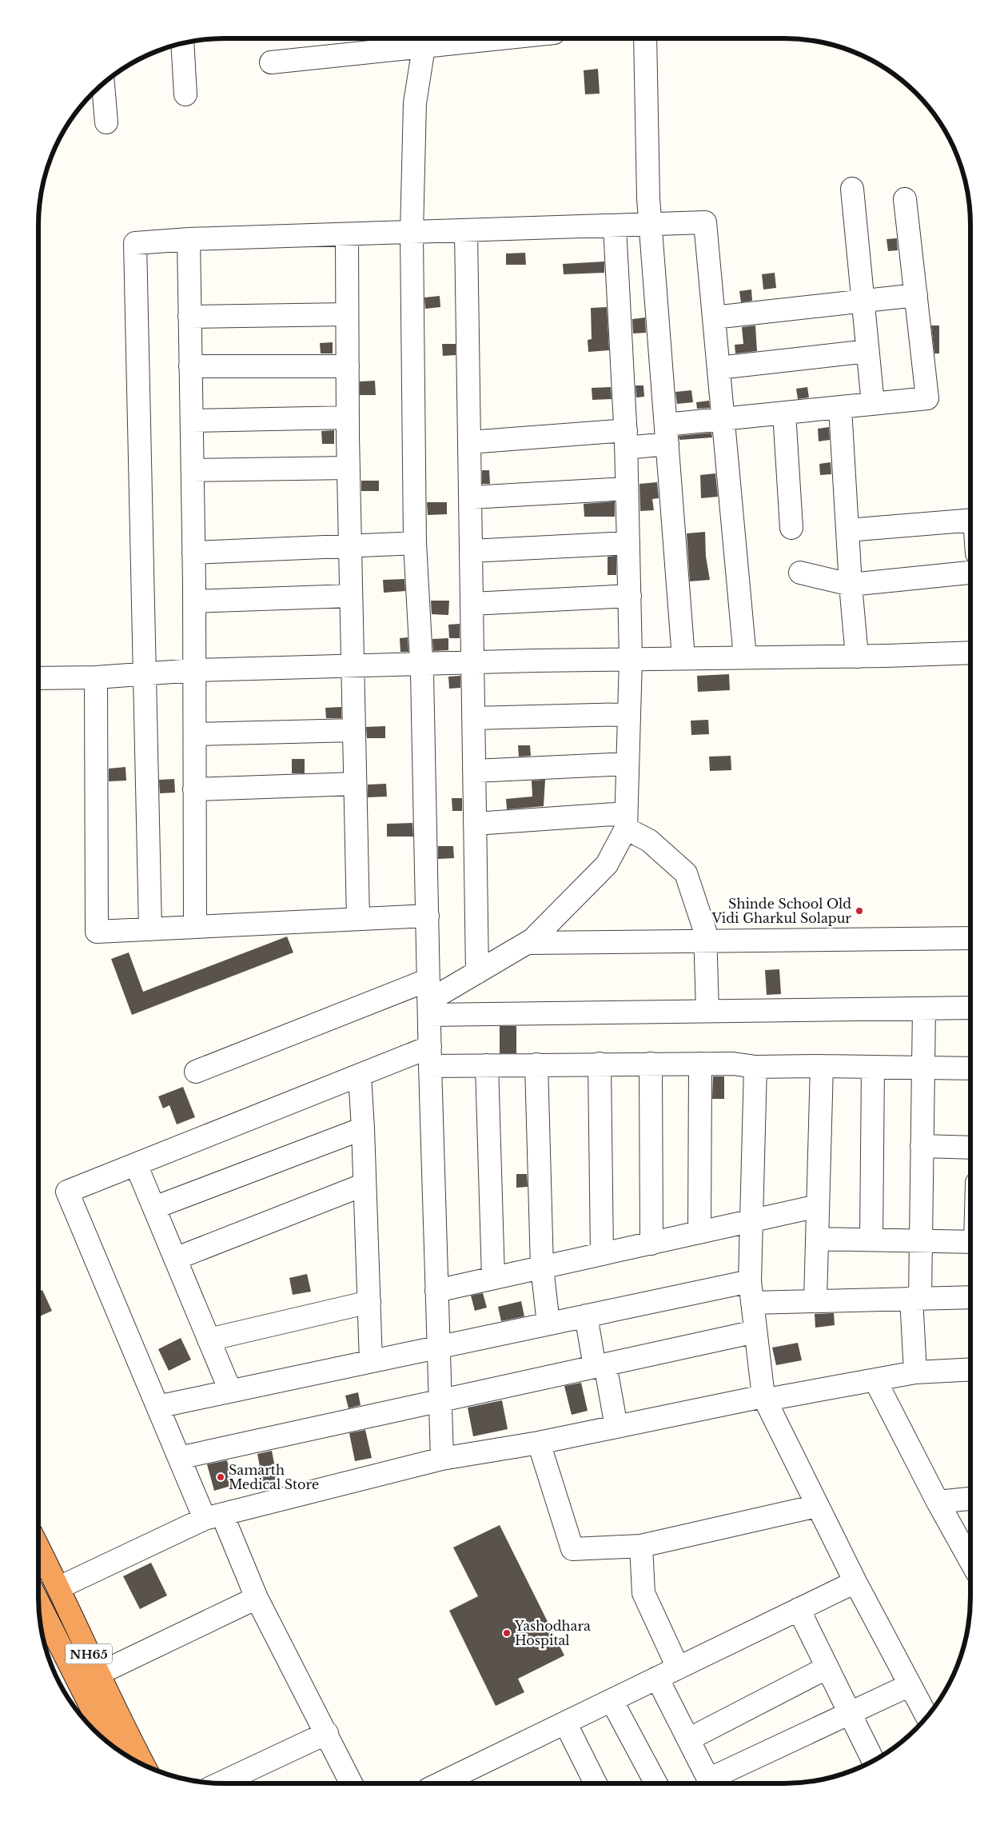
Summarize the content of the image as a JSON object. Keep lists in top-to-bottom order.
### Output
{
  "streets": {
    "highway": ["NH65"]
  },
  "places": ["Shinde School Old Vidi Gharkul Solapur", "Samarth Medical Store", "Yashodhara Hospital"]
}
